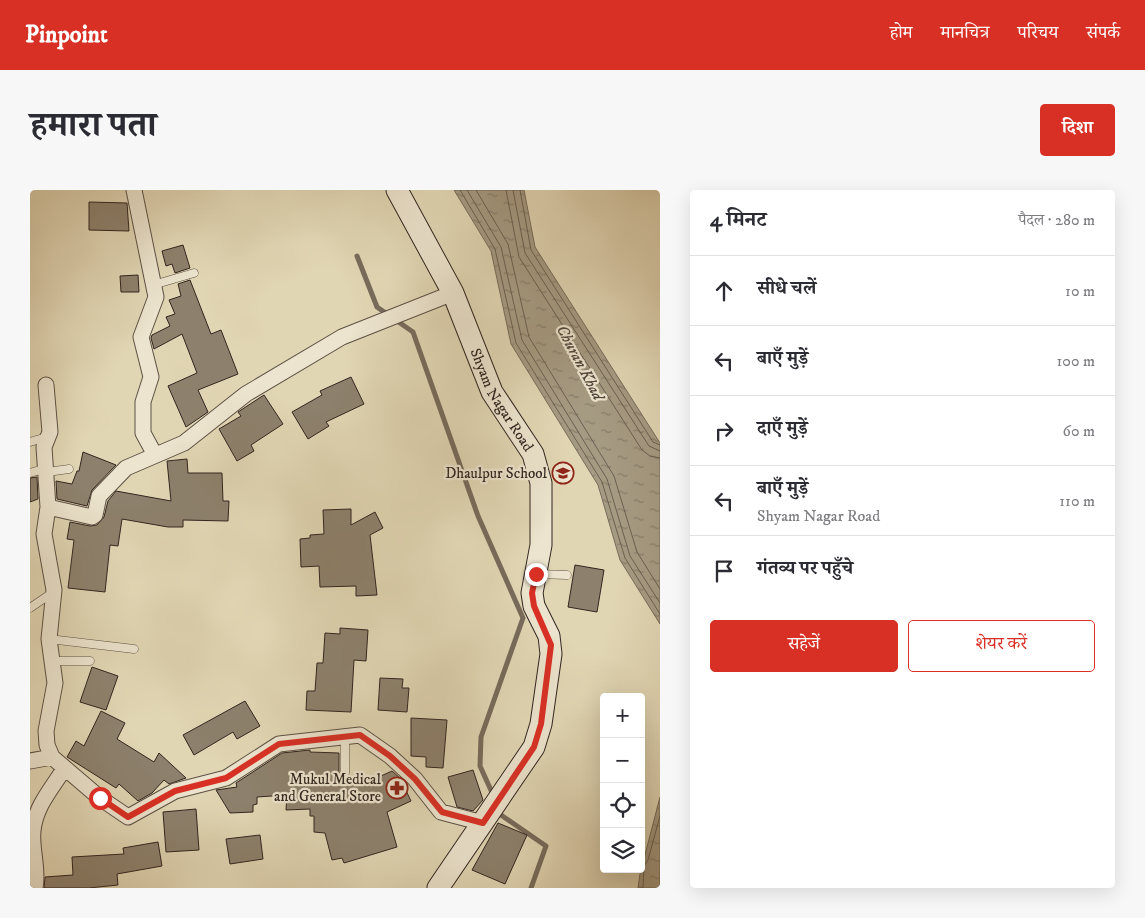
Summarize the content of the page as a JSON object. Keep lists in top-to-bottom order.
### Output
{
  "streets": {
    "street": ["Shyam Nagar Road"]
  },
  "water": ["Churan Khad"],
  "places": {
    "school or university": ["Dhaulpur School"],
    "pharmacy": ["Mukul Medical and General Store"]
  },
  "page": {
    "header": "Pinpoint",
    "nav": [
      "होम",
      "मानचित्र",
      "परिचय",
      "संपर्क"
    ],
    "title": "हमारा पता",
    "buttons": [
      "दिशा",
      ["सहेजें", "शेयर करें"]
    ],
    "heading": ["4 मिनट", "पैदल · 280 m"],
    "list": [
      ["सीधे चलें", "10 m"],
      ["बाएँ मुड़ें", "100 m"],
      ["दाएँ मुड़ें", "60 m"],
      ["बाएँ मुड़ें", "Shyam Nagar Road", "110 m"],
      "गंतव्य पर पहुँचे"
    ],
    "map_buttons": ["+", "−"]
  }
}
